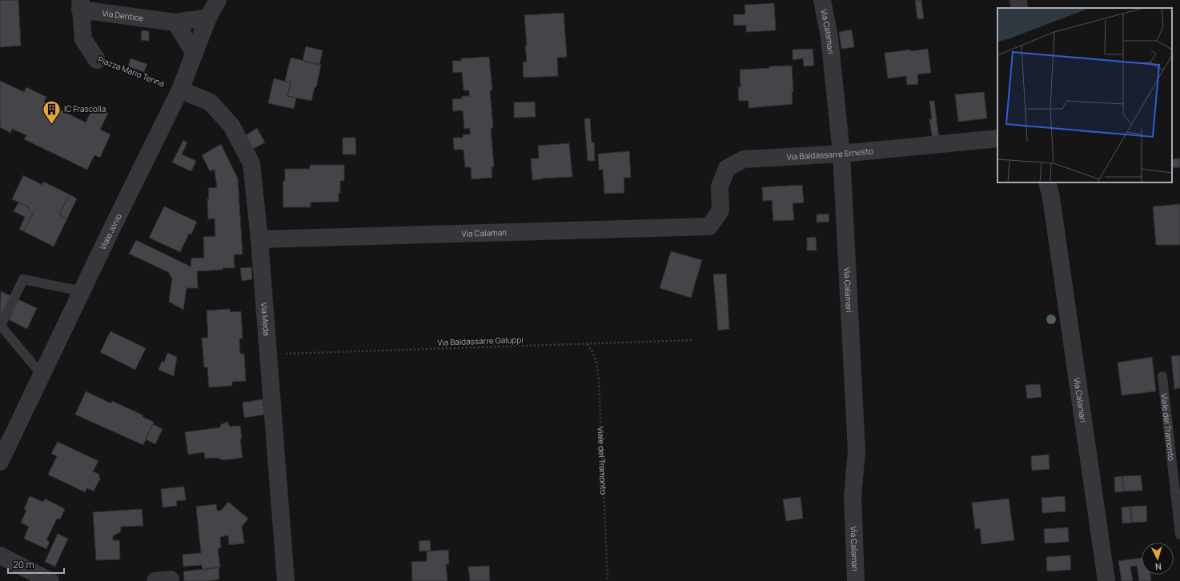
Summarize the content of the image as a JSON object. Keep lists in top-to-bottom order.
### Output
{
  "streets": {
    "street": [
      "Via Dentice",
      "Via Calamari",
      "Piazza Mario Tenna",
      "Via Baldassarre Ernesto",
      "Viale Jonio",
      "Via Meda"
    ],
    "lane": ["Viale del Tramonto"],
    "path": ["Via Baldassarre Galuppi"]
  },
  "crossings": [
    ["Via Dentice", "Piazza Mario Tenna"],
    ["Via Dentice", "Viale Jonio"],
    ["Via Calamari", "Via Baldassarre Ernesto"],
    ["Via Calamari", "Via Meda"],
    ["Piazza Mario Tenna", "Viale Jonio"],
    ["Piazza Mario Tenna", "Via Meda"],
    ["Viale Jonio", "Via Meda"],
    ["Via Meda", "Via Baldassarre Galuppi"],
    ["Via Baldassarre Galuppi", "Viale del Tramonto"]
  ],
  "places": {
    "building": ["IC Frascolla"]
  },
  "scale_bar": "20 m",
  "north": "bottom"
}
